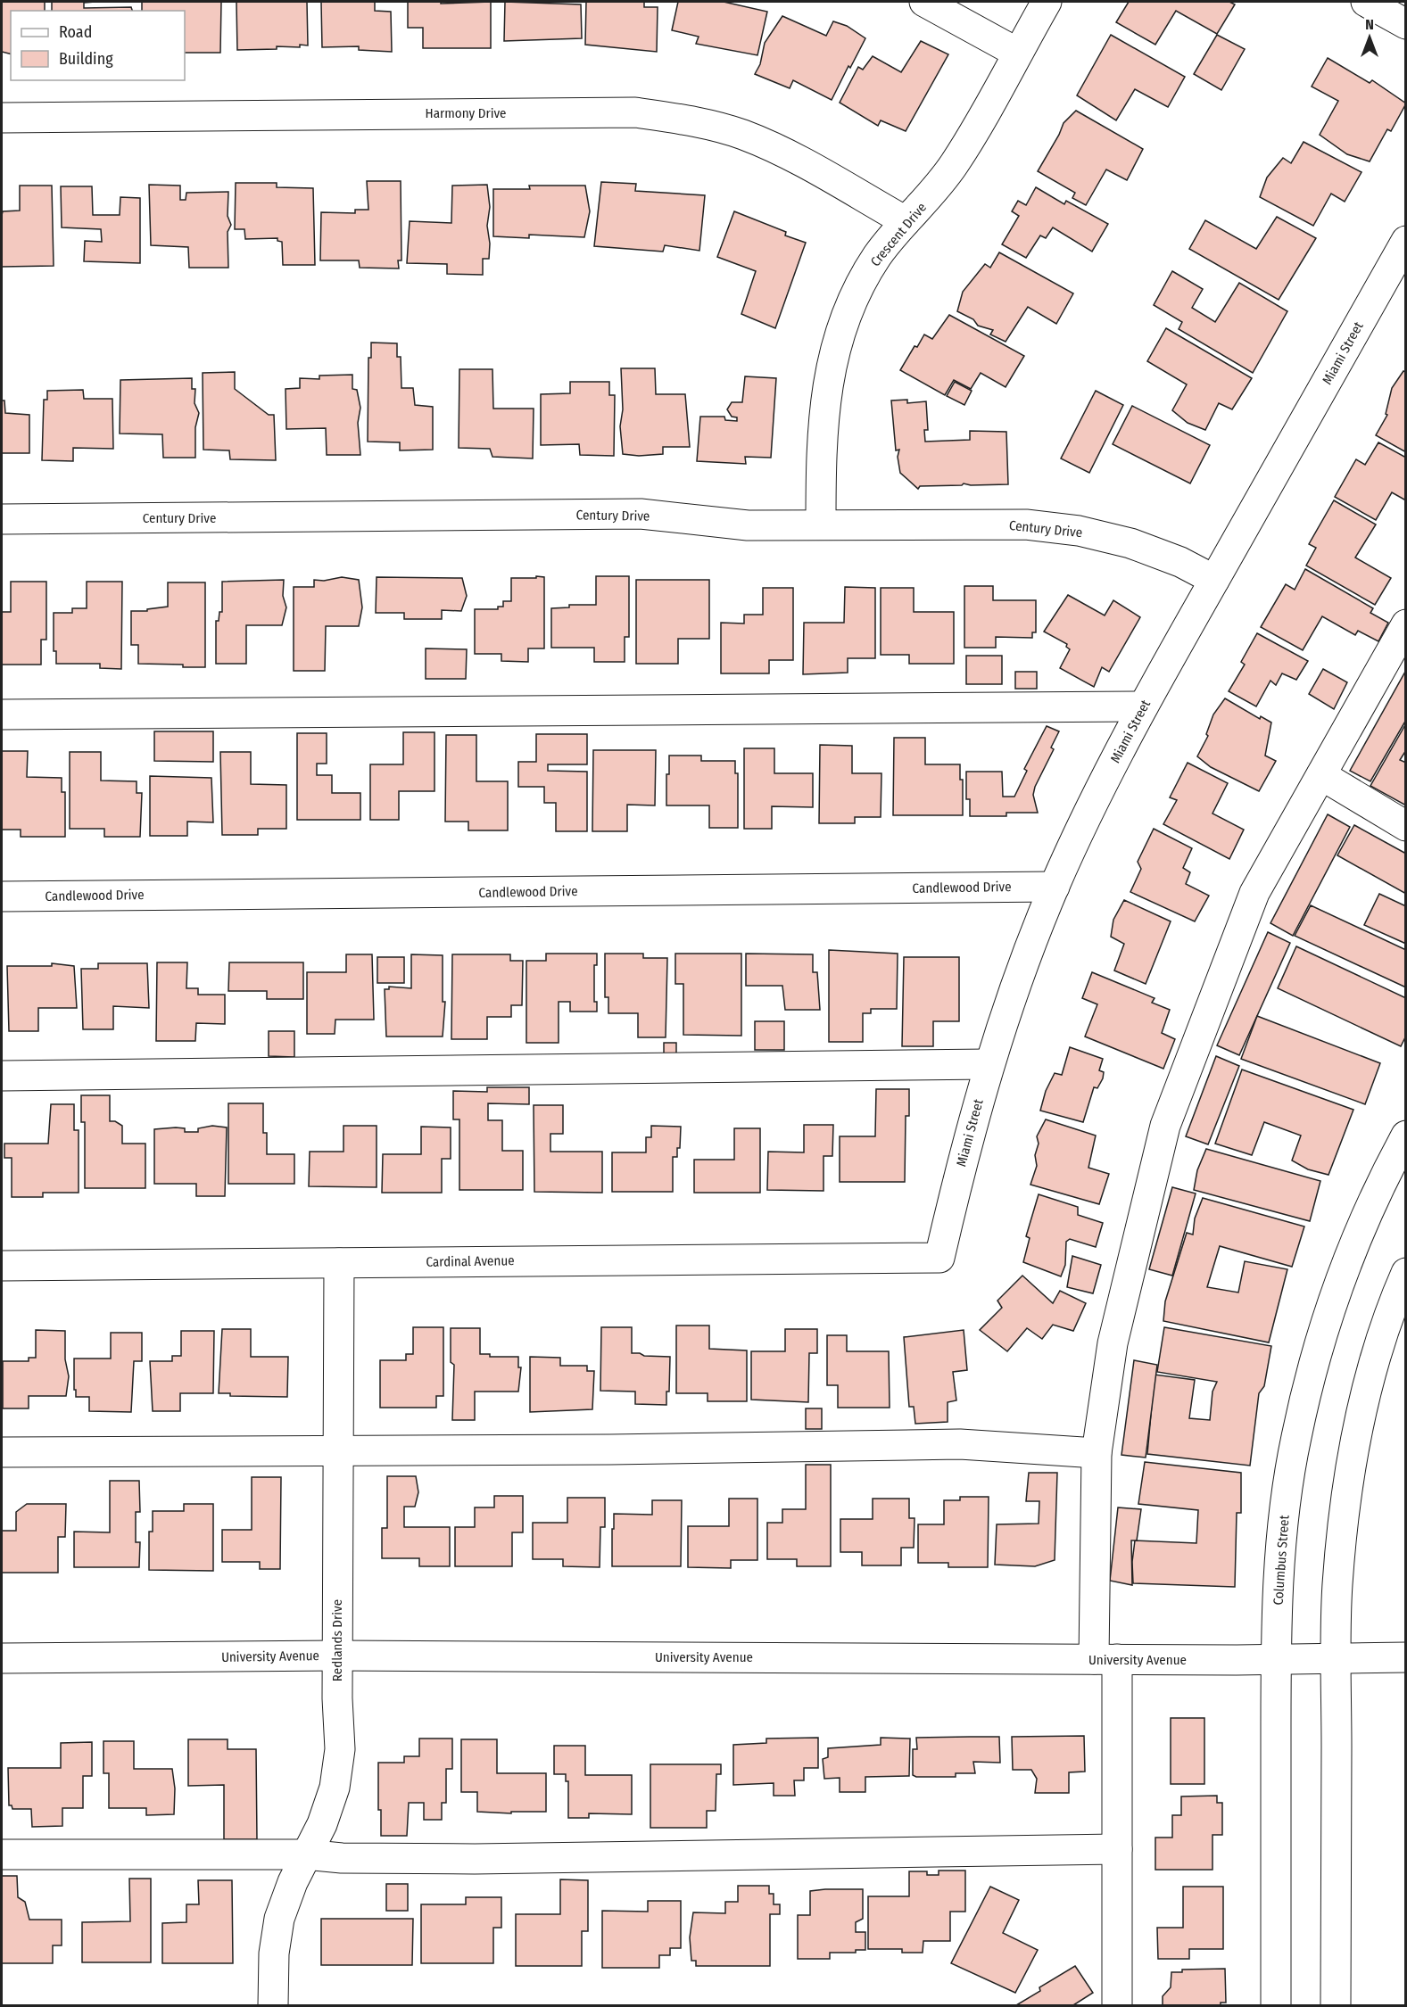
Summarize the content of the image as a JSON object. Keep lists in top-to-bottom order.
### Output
{
  "streets": {
    "street": [
      "Harmony Drive",
      "Crescent Drive",
      "Miami Street",
      "Century Drive",
      "Candlewood Drive",
      "Cardinal Avenue",
      "Columbus Street",
      "Redlands Drive",
      "University Avenue"
    ]
  },
  "crossings": [
    ["Harmony Drive", "Crescent Drive"],
    ["Crescent Drive", "Century Drive"],
    ["Miami Street", "Century Drive"],
    ["Miami Street", "Candlewood Drive"],
    ["Miami Street", "Cardinal Avenue"],
    ["Cardinal Avenue", "Redlands Drive"],
    ["Columbus Street", "University Avenue"],
    ["Redlands Drive", "University Avenue"]
  ],
  "legend": ["Road", "Building"],
  "north": "top"
}
